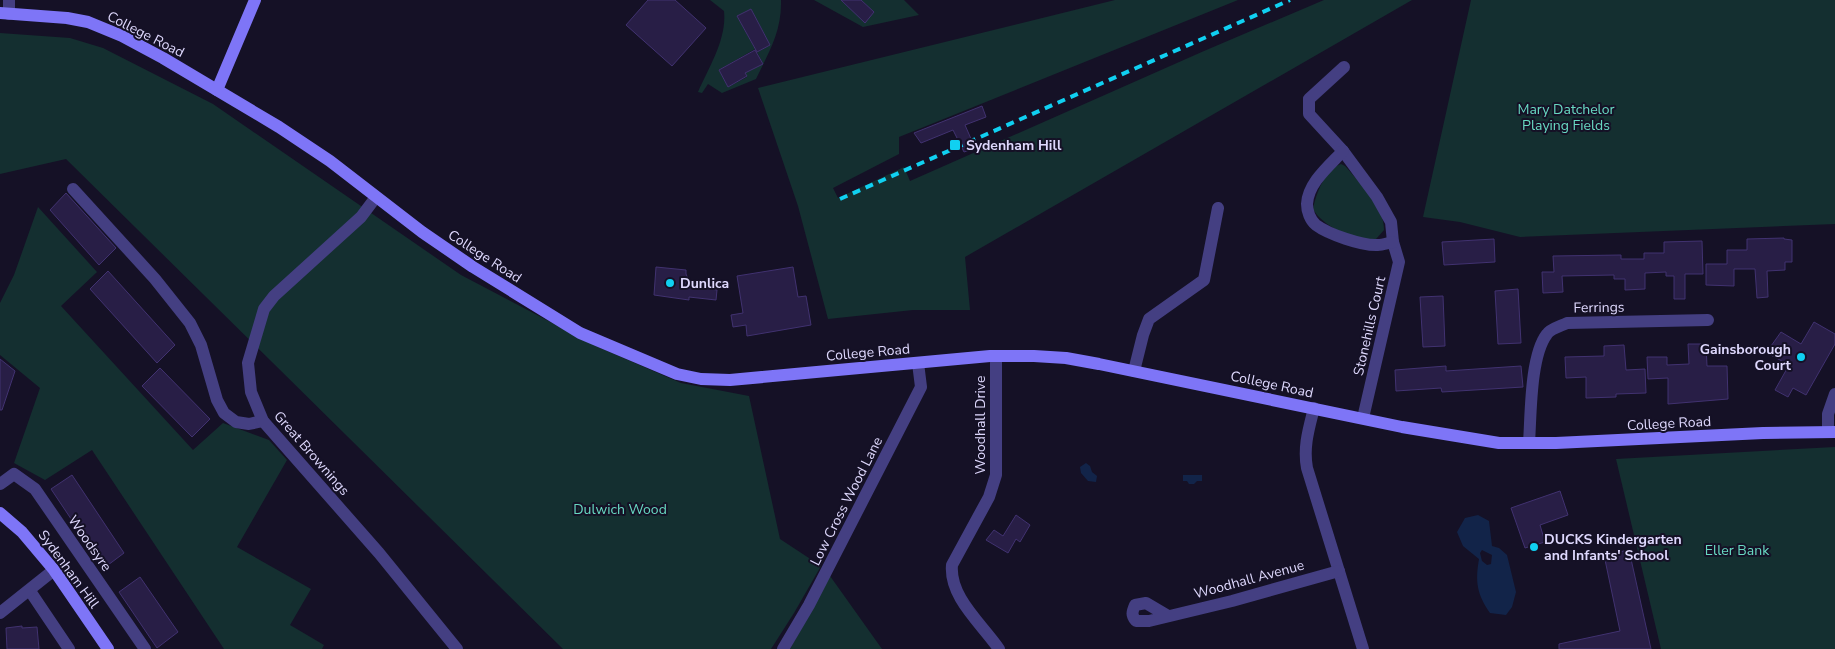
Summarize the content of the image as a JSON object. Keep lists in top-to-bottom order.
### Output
{
  "streets": {
    "street": [
      "College Road",
      "Ferrings",
      "Stonehills Court",
      "Woodhall Drive",
      "Great Brownings",
      "Low Cross Wood Lane",
      "Woodsyre",
      "Sydenham Hill",
      "Woodhall Avenue"
    ]
  },
  "crossings": [
    ["College Road", "Ferrings"],
    ["College Road", "Stonehills Court"],
    ["College Road", "Woodhall Drive"],
    ["College Road", "Great Brownings"],
    ["College Road", "Low Cross Wood Lane"]
  ],
  "parks": ["Mary Datchelor Playing Fields", "Dulwich Wood", "Eller Bank"],
  "places": {
    "transit": ["Sydenham Hill"],
    "other": ["Dunlica", "Gainsborough Court", "DUCKS Kindergarten and Infants' School"]
  }
}
